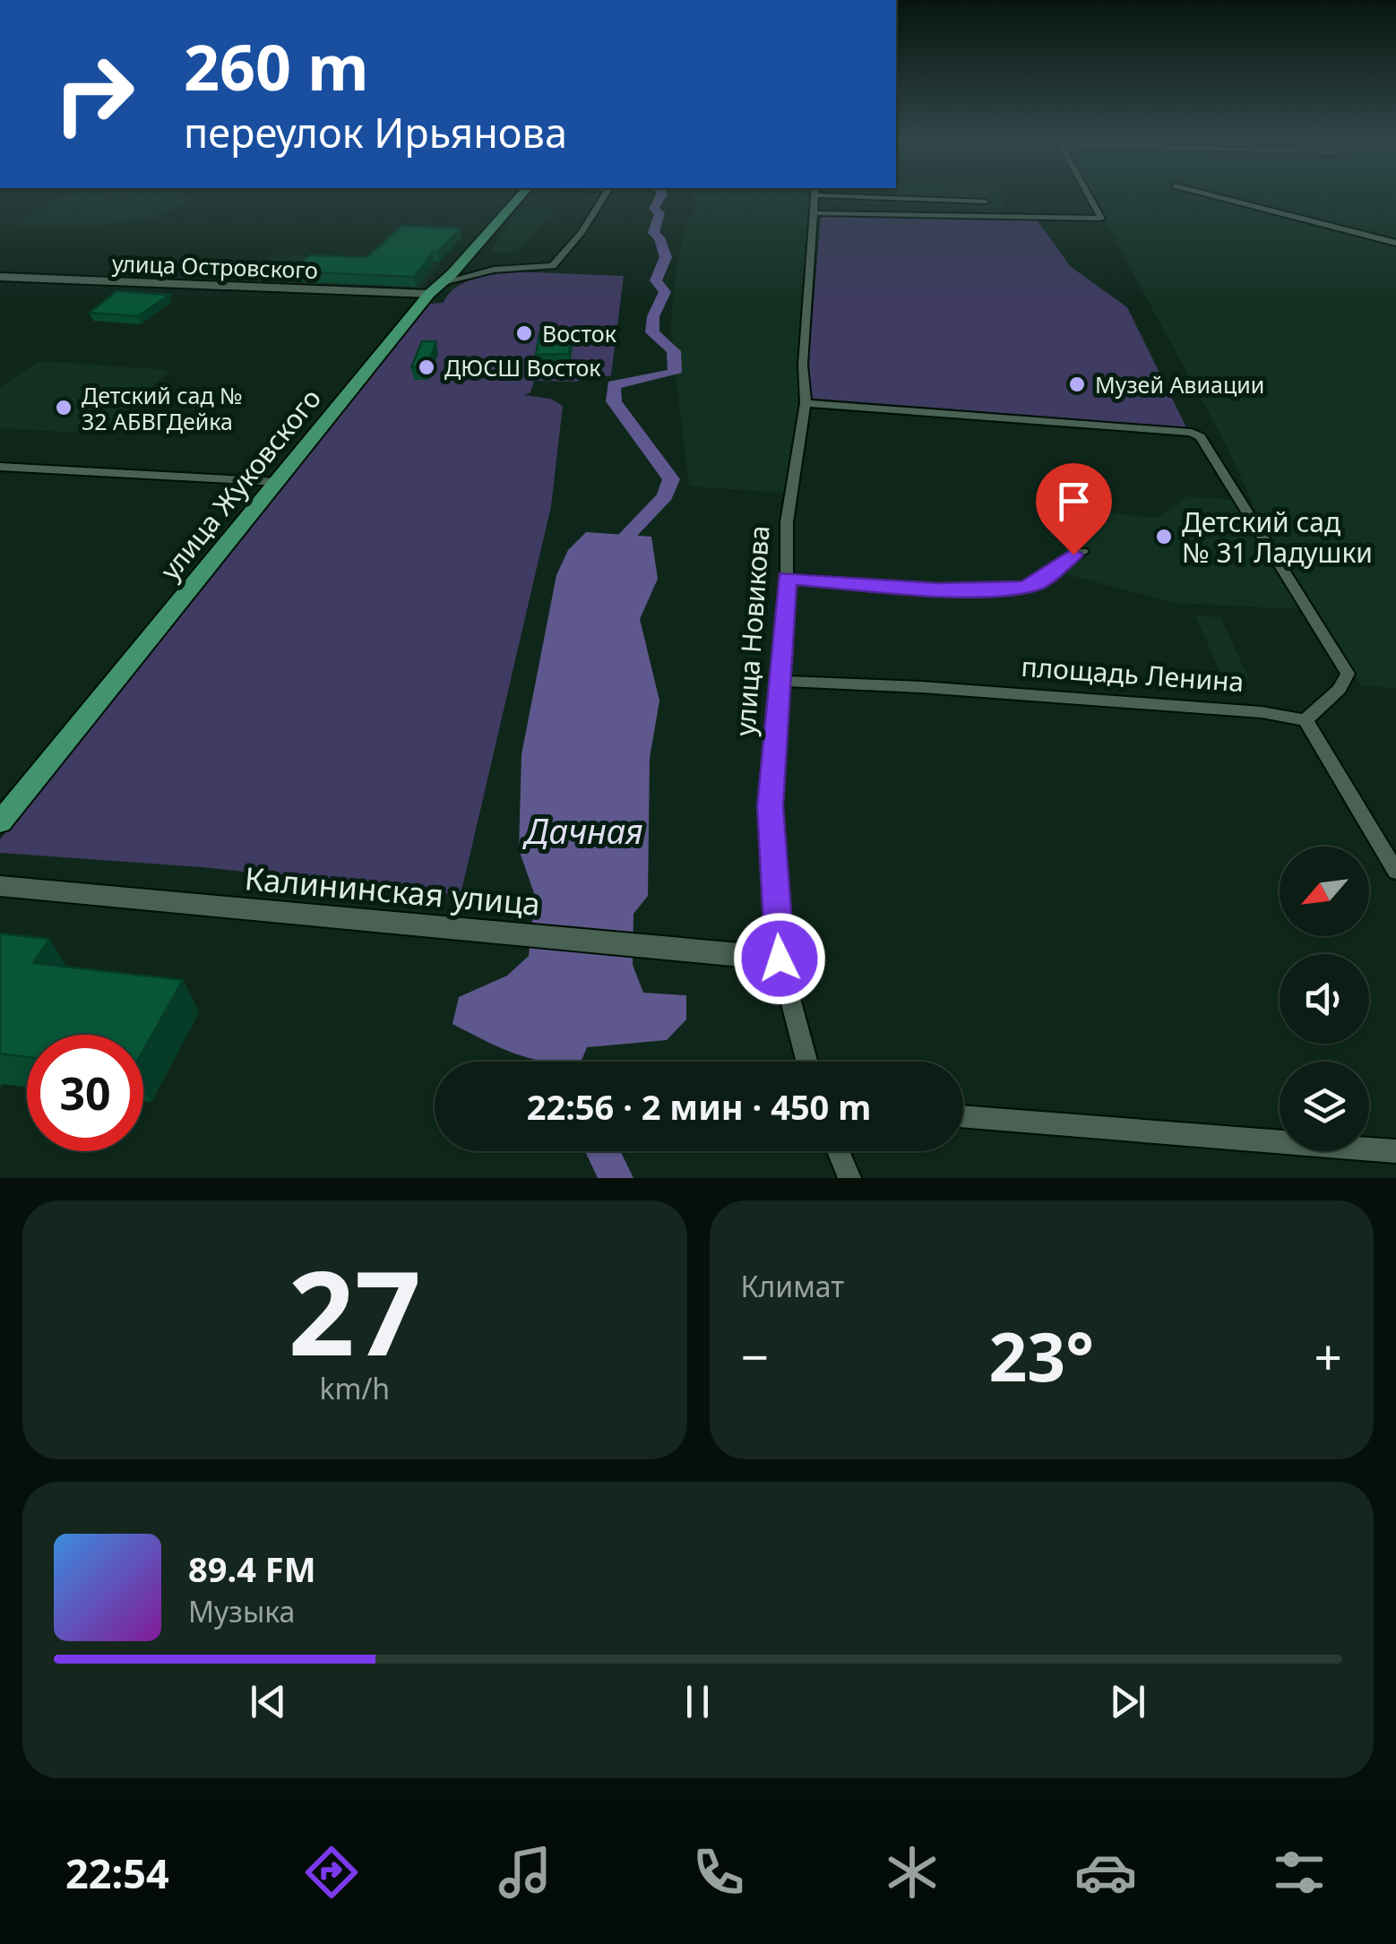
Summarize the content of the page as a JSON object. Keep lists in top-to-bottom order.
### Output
{
  "streets": {
    "main road": ["улица Островского", "улица Жуковского", "Калининская улица"],
    "street": ["улица Новикова", "площадь Ленина"]
  },
  "crossings": [
    ["улица Островского", "улица Жуковского"],
    ["улица Новикова", "площадь Ленина"],
    ["улица Новикова", "Калининская улица"]
  ],
  "water": ["Дачная"],
  "places": [
    "Восток",
    "ДЮСШ Восток",
    "Музей Авиации",
    "Детский сад № 32 АБВГДейка",
    "Детский сад № 31 Ладушки"
  ],
  "north": "bottom left",
  "page": {
    "turn": ["260 m", "переулок Ирьянова"],
    "limit": "30",
    "trip": "22:56 · 2 мин · 450 m",
    "tile": [
      ["27", "km/h"],
      "Климат"
    ],
    "heat": ["−", "23°", "+"],
    "song": ["89.4 FM", "Музыка"],
    "tabs": "22:54"
  }
}
